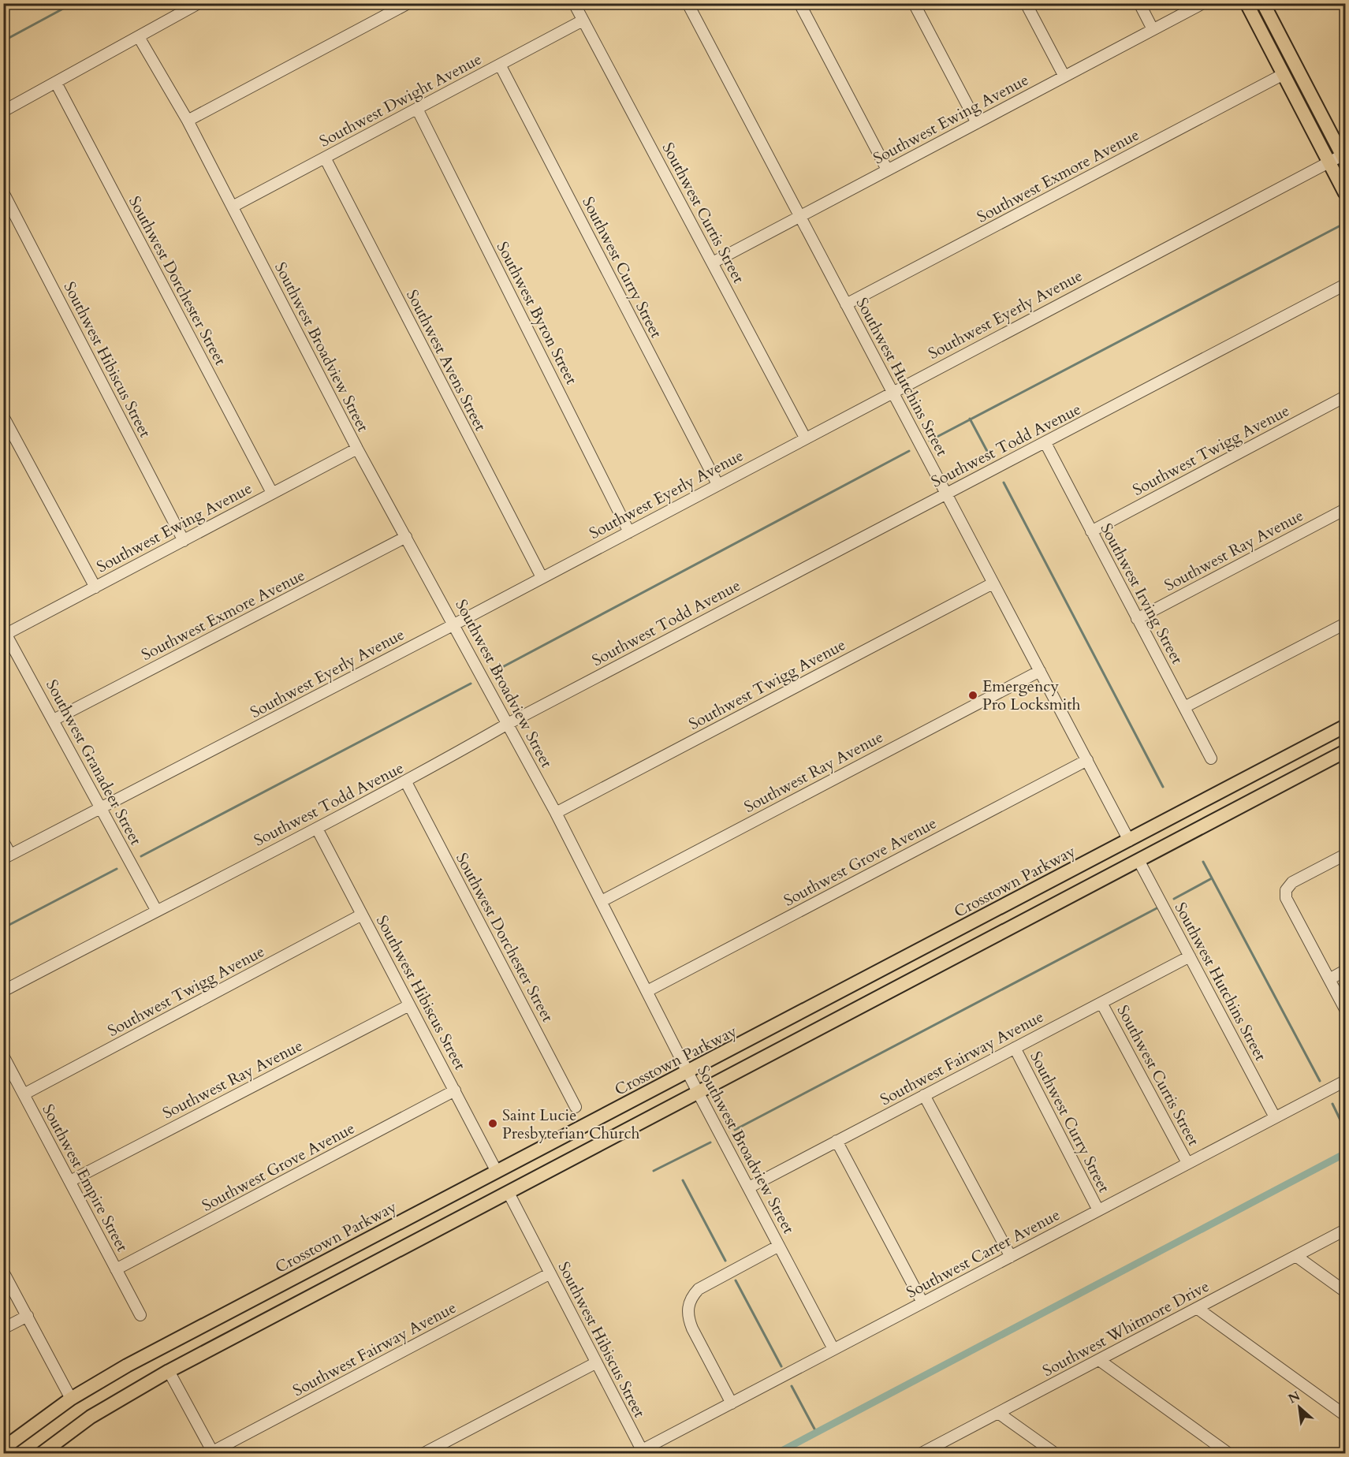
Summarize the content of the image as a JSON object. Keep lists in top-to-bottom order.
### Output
{
  "streets": {
    "main road": ["Crosstown Parkway"],
    "street": [
      "Southwest Dwight Avenue",
      "Southwest Ewing Avenue",
      "Southwest Exmore Avenue",
      "Southwest Curtis Street",
      "Southwest Curry Street",
      "Southwest Dorchester Street",
      "Southwest Byron Street",
      "Southwest Eyerly Avenue",
      "Southwest Broadview Street",
      "Southwest Hibiscus Street",
      "Southwest Avens Street",
      "Southwest Hutchins Street",
      "Southwest Todd Avenue",
      "Southwest Twigg Avenue",
      "Southwest Ray Avenue",
      "Southwest Irving Street",
      "Southwest Granadeer Street",
      "Southwest Grove Avenue",
      "Southwest Fairway Avenue",
      "Southwest Empire Street",
      "Southwest Carter Avenue",
      "Southwest Whitmore Drive"
    ]
  },
  "crossings": [
    ["Southwest Dwight Avenue", "Southwest Curtis Street"],
    ["Southwest Dwight Avenue", "Southwest Curry Street"],
    ["Southwest Dwight Avenue", "Southwest Byron Street"],
    ["Southwest Dwight Avenue", "Southwest Broadview Street"],
    ["Southwest Dwight Avenue", "Southwest Avens Street"],
    ["Southwest Ewing Avenue", "Southwest Curtis Street"],
    ["Southwest Ewing Avenue", "Southwest Dorchester Street"],
    ["Southwest Ewing Avenue", "Southwest Broadview Street"],
    ["Southwest Ewing Avenue", "Southwest Hibiscus Street"],
    ["Southwest Ewing Avenue", "Southwest Hutchins Street"],
    ["Southwest Ewing Avenue", "Southwest Granadeer Street"],
    ["Southwest Exmore Avenue", "Southwest Broadview Street"],
    ["Southwest Exmore Avenue", "Southwest Hutchins Street"],
    ["Southwest Exmore Avenue", "Southwest Granadeer Street"],
    ["Southwest Curtis Street", "Southwest Eyerly Avenue"],
    ["Southwest Curtis Street", "Southwest Fairway Avenue"],
    ["Southwest Curtis Street", "Southwest Carter Avenue"],
    ["Southwest Curry Street", "Southwest Eyerly Avenue"],
    ["Southwest Curry Street", "Southwest Fairway Avenue"],
    ["Southwest Curry Street", "Southwest Carter Avenue"],
    ["Southwest Dorchester Street", "Southwest Todd Avenue"],
    ["Southwest Byron Street", "Southwest Eyerly Avenue"],
    ["Southwest Eyerly Avenue", "Southwest Broadview Street"],
    ["Southwest Eyerly Avenue", "Southwest Avens Street"],
    ["Southwest Eyerly Avenue", "Southwest Hutchins Street"],
    ["Southwest Eyerly Avenue", "Southwest Granadeer Street"],
    ["Southwest Broadview Street", "Southwest Todd Avenue"],
    ["Southwest Broadview Street", "Southwest Twigg Avenue"],
    ["Southwest Broadview Street", "Southwest Ray Avenue"],
    ["Southwest Broadview Street", "Southwest Grove Avenue"],
    ["Southwest Broadview Street", "Crosstown Parkway"],
    ["Southwest Broadview Street", "Southwest Fairway Avenue"],
    ["Southwest Broadview Street", "Southwest Carter Avenue"],
    ["Southwest Hibiscus Street", "Southwest Todd Avenue"],
    ["Southwest Hibiscus Street", "Southwest Twigg Avenue"],
    ["Southwest Hibiscus Street", "Southwest Ray Avenue"],
    ["Southwest Hibiscus Street", "Southwest Grove Avenue"],
    ["Southwest Hibiscus Street", "Crosstown Parkway"],
    ["Southwest Hibiscus Street", "Southwest Fairway Avenue"],
    ["Southwest Hibiscus Street", "Southwest Carter Avenue"],
    ["Southwest Hutchins Street", "Southwest Todd Avenue"],
    ["Southwest Hutchins Street", "Southwest Twigg Avenue"],
    ["Southwest Hutchins Street", "Southwest Ray Avenue"],
    ["Southwest Hutchins Street", "Southwest Grove Avenue"],
    ["Southwest Hutchins Street", "Crosstown Parkway"],
    ["Southwest Hutchins Street", "Southwest Fairway Avenue"],
    ["Southwest Hutchins Street", "Southwest Carter Avenue"],
    ["Southwest Todd Avenue", "Southwest Irving Street"],
    ["Southwest Todd Avenue", "Southwest Granadeer Street"],
    ["Southwest Twigg Avenue", "Southwest Irving Street"],
    ["Southwest Twigg Avenue", "Southwest Empire Street"],
    ["Southwest Ray Avenue", "Southwest Irving Street"],
    ["Southwest Ray Avenue", "Southwest Empire Street"],
    ["Southwest Grove Avenue", "Southwest Empire Street"]
  ],
  "places": ["Emergency Pro Locksmith", "Saint Lucie Presbyterian Church"],
  "north": "top left"
}
